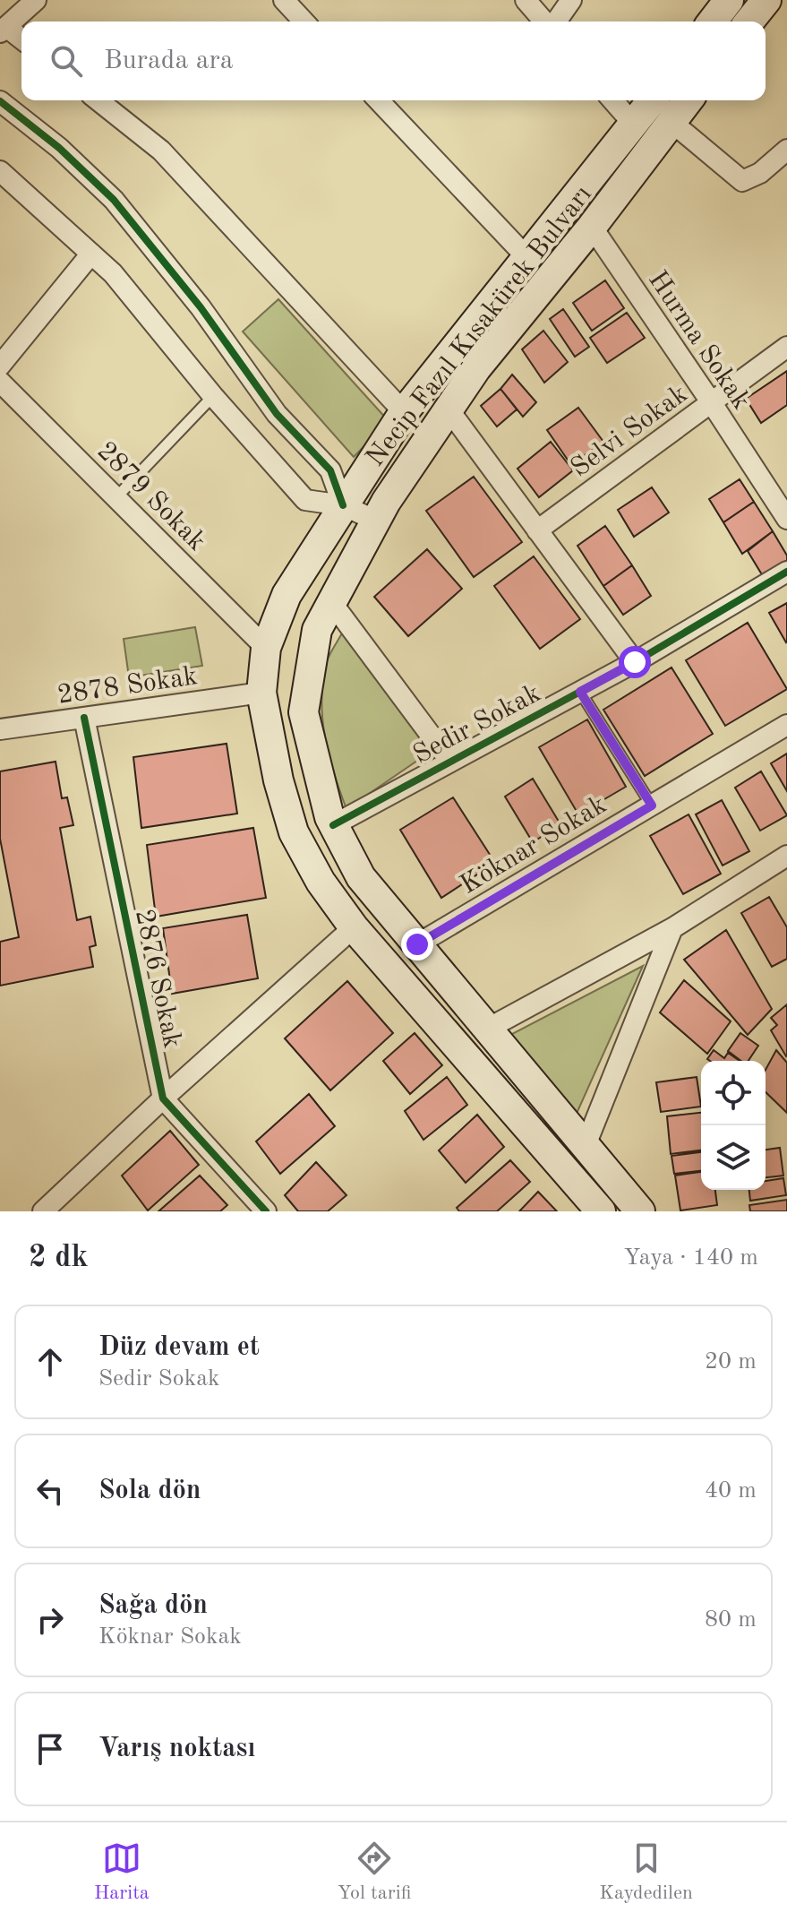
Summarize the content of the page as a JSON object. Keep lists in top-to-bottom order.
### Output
{
  "streets": {
    "main road": ["Necip Fazıl Kısakürek Bulvarı"],
    "street": [
      "Hurma Sokak",
      "Selvi Sokak",
      "2879 Sokak",
      "2878 Sokak",
      "Sedir Sokak",
      "Köknar Sokak",
      "2876 Sokak"
    ]
  },
  "crossings": [
    ["Necip Fazıl Kısakürek Bulvarı", "Hurma Sokak"],
    ["Necip Fazıl Kısakürek Bulvarı", "2879 Sokak"],
    ["Necip Fazıl Kısakürek Bulvarı", "2878 Sokak"],
    ["Necip Fazıl Kısakürek Bulvarı", "Sedir Sokak"],
    ["Necip Fazıl Kısakürek Bulvarı", "Köknar Sokak"],
    ["Hurma Sokak", "Selvi Sokak"],
    ["2878 Sokak", "2876 Sokak"]
  ],
  "page": {
    "search": "Burada ara",
    "heading": ["2 dk", "Yaya · 140 m"],
    "list": [
      ["Düz devam et", "Sedir Sokak", "20 m"],
      ["Sola dön", "40 m"],
      ["Sağa dön", "Köknar Sokak", "80 m"],
      "Varış noktası"
    ],
    "nav": ["Harita", "Yol tarifi", "Kaydedilen"]
  }
}
